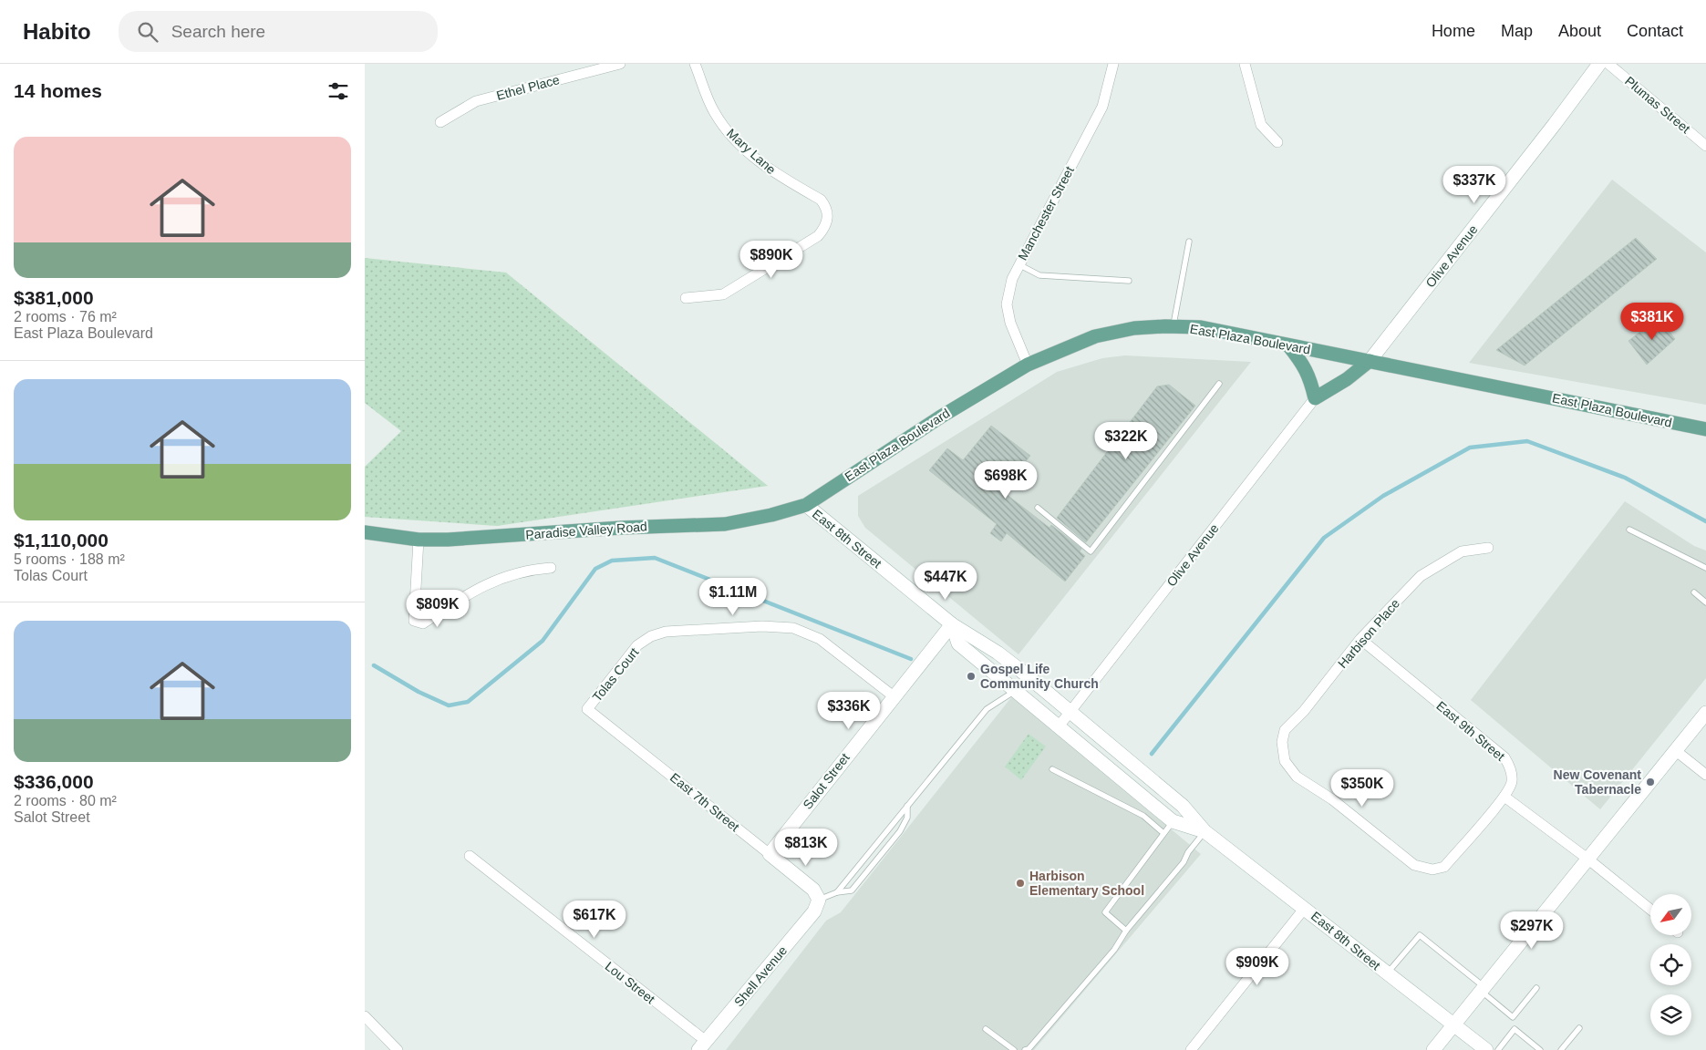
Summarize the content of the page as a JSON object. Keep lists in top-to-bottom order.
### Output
{
  "streets": {
    "main road": [
      "Olive Avenue",
      "East Plaza Boulevard",
      "Paradise Valley Road",
      "East 8th Street",
      "Salot Street",
      "East 7th Street",
      "Shell Avenue"
    ],
    "street": [
      "Ethel Place",
      "Plumas Street",
      "Mary Lane",
      "Manchester Street",
      "Harbison Place",
      "Tolas Court",
      "East 9th Street",
      "Lou Street"
    ]
  },
  "crossings": [
    ["Manchester Street", "East Plaza Boulevard"],
    ["Olive Avenue", "East Plaza Boulevard"],
    ["Olive Avenue", "East 8th Street"],
    ["East Plaza Boulevard", "Paradise Valley Road"],
    ["East Plaza Boulevard", "East 8th Street"],
    ["Paradise Valley Road", "East 8th Street"],
    ["East 8th Street", "Salot Street"],
    ["Harbison Place", "East 9th Street"],
    ["Tolas Court", "Salot Street"],
    ["Tolas Court", "East 7th Street"],
    ["Salot Street", "East 7th Street"],
    ["East 7th Street", "Shell Avenue"],
    ["Shell Avenue", "Lou Street"]
  ],
  "places": ["Gospel Life Community Church", "New Covenant Tabernacle", "Harbison Elementary School"],
  "north": "bottom left",
  "page": {
    "header": "Habito",
    "search": "Search here",
    "nav": [
      "Home",
      "Map",
      "About",
      "Contact"
    ],
    "heading": "14 homes",
    "list": [
      {
        "name": "$381,000",
        "note": "2 rooms · 76 m² · East Plaza Boulevard"
      },
      {
        "name": "$1,110,000",
        "note": "5 rooms · 188 m² · Tolas Court"
      },
      {
        "name": "$336,000",
        "note": "2 rooms · 80 m² · Salot Street"
      }
    ],
    "price": [
      "$337K",
      "$890K",
      "$381K",
      "$322K",
      "$698K",
      "$447K",
      "$1.11M",
      "$809K",
      "$336K",
      "$350K",
      "$813K",
      "$617K",
      "$297K",
      "$909K"
    ]
  }
}
